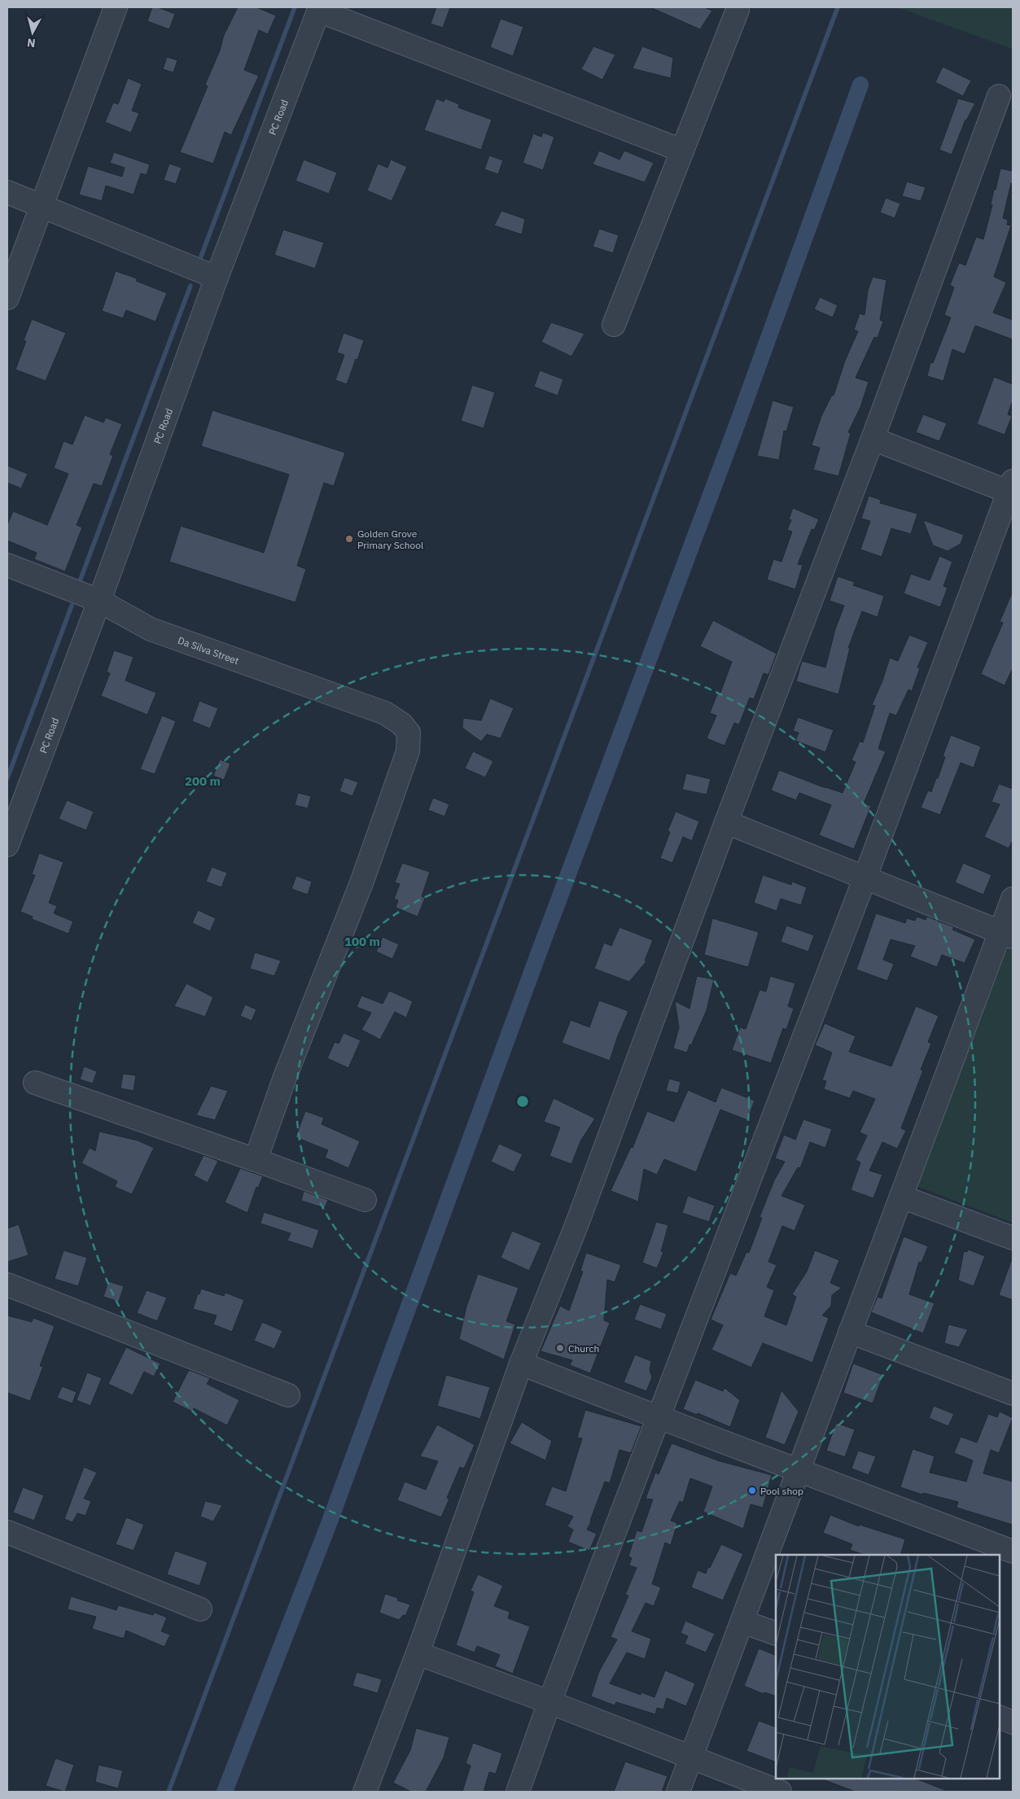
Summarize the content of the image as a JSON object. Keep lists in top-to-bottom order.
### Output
{
  "streets": {
    "street": ["PC Road", "Da Silva Street"]
  },
  "crossings": [
    ["PC Road", "Da Silva Street"]
  ],
  "places": ["Golden Grove Primary School", "Church", "Pool shop"],
  "north": "bottom",
  "rings": ["200 m", "100 m"]
}
